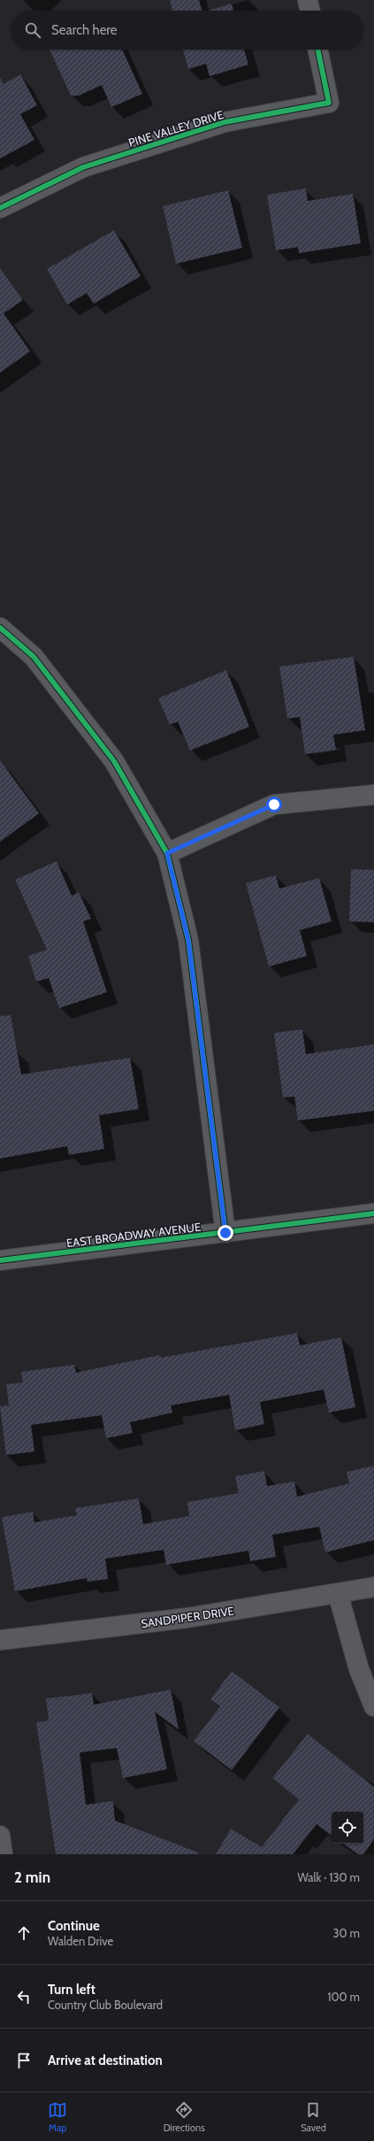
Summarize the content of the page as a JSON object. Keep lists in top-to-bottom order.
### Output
{
  "streets": {
    "street": ["PINE VALLEY DRIVE", "EAST BROADWAY AVENUE", "SANDPIPER DRIVE"]
  },
  "page": {
    "search": "Search here",
    "heading": ["2 min", "Walk · 130 m"],
    "list": [
      ["Continue", "Walden Drive", "30 m"],
      ["Turn left", "Country Club Boulevard", "100 m"],
      "Arrive at destination"
    ],
    "nav": ["Map", "Directions", "Saved"]
  }
}
